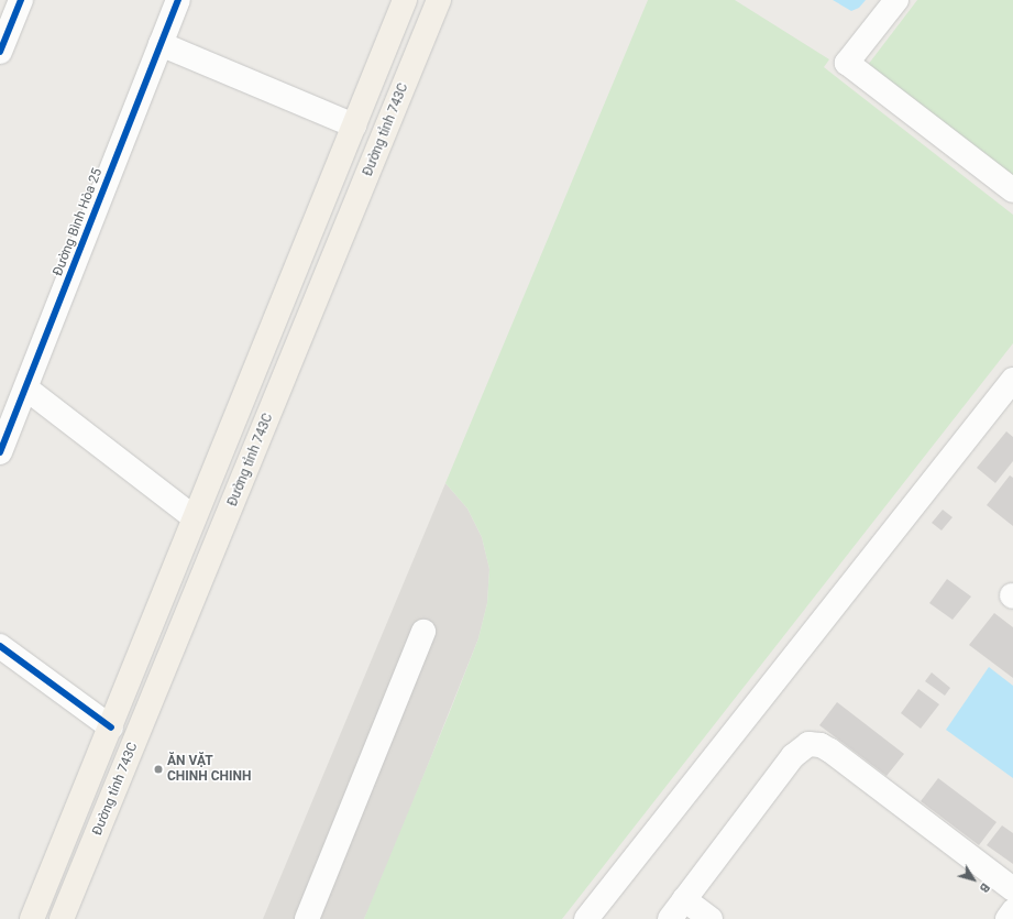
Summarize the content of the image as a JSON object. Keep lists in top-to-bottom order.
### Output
{
  "streets": {
    "main road": ["Đường tỉnh 743C"],
    "street": ["Đường Bình Hòa 25"]
  },
  "places": ["ĂN VẶT CHINH CHINH"],
  "north": "bottom right"
}
